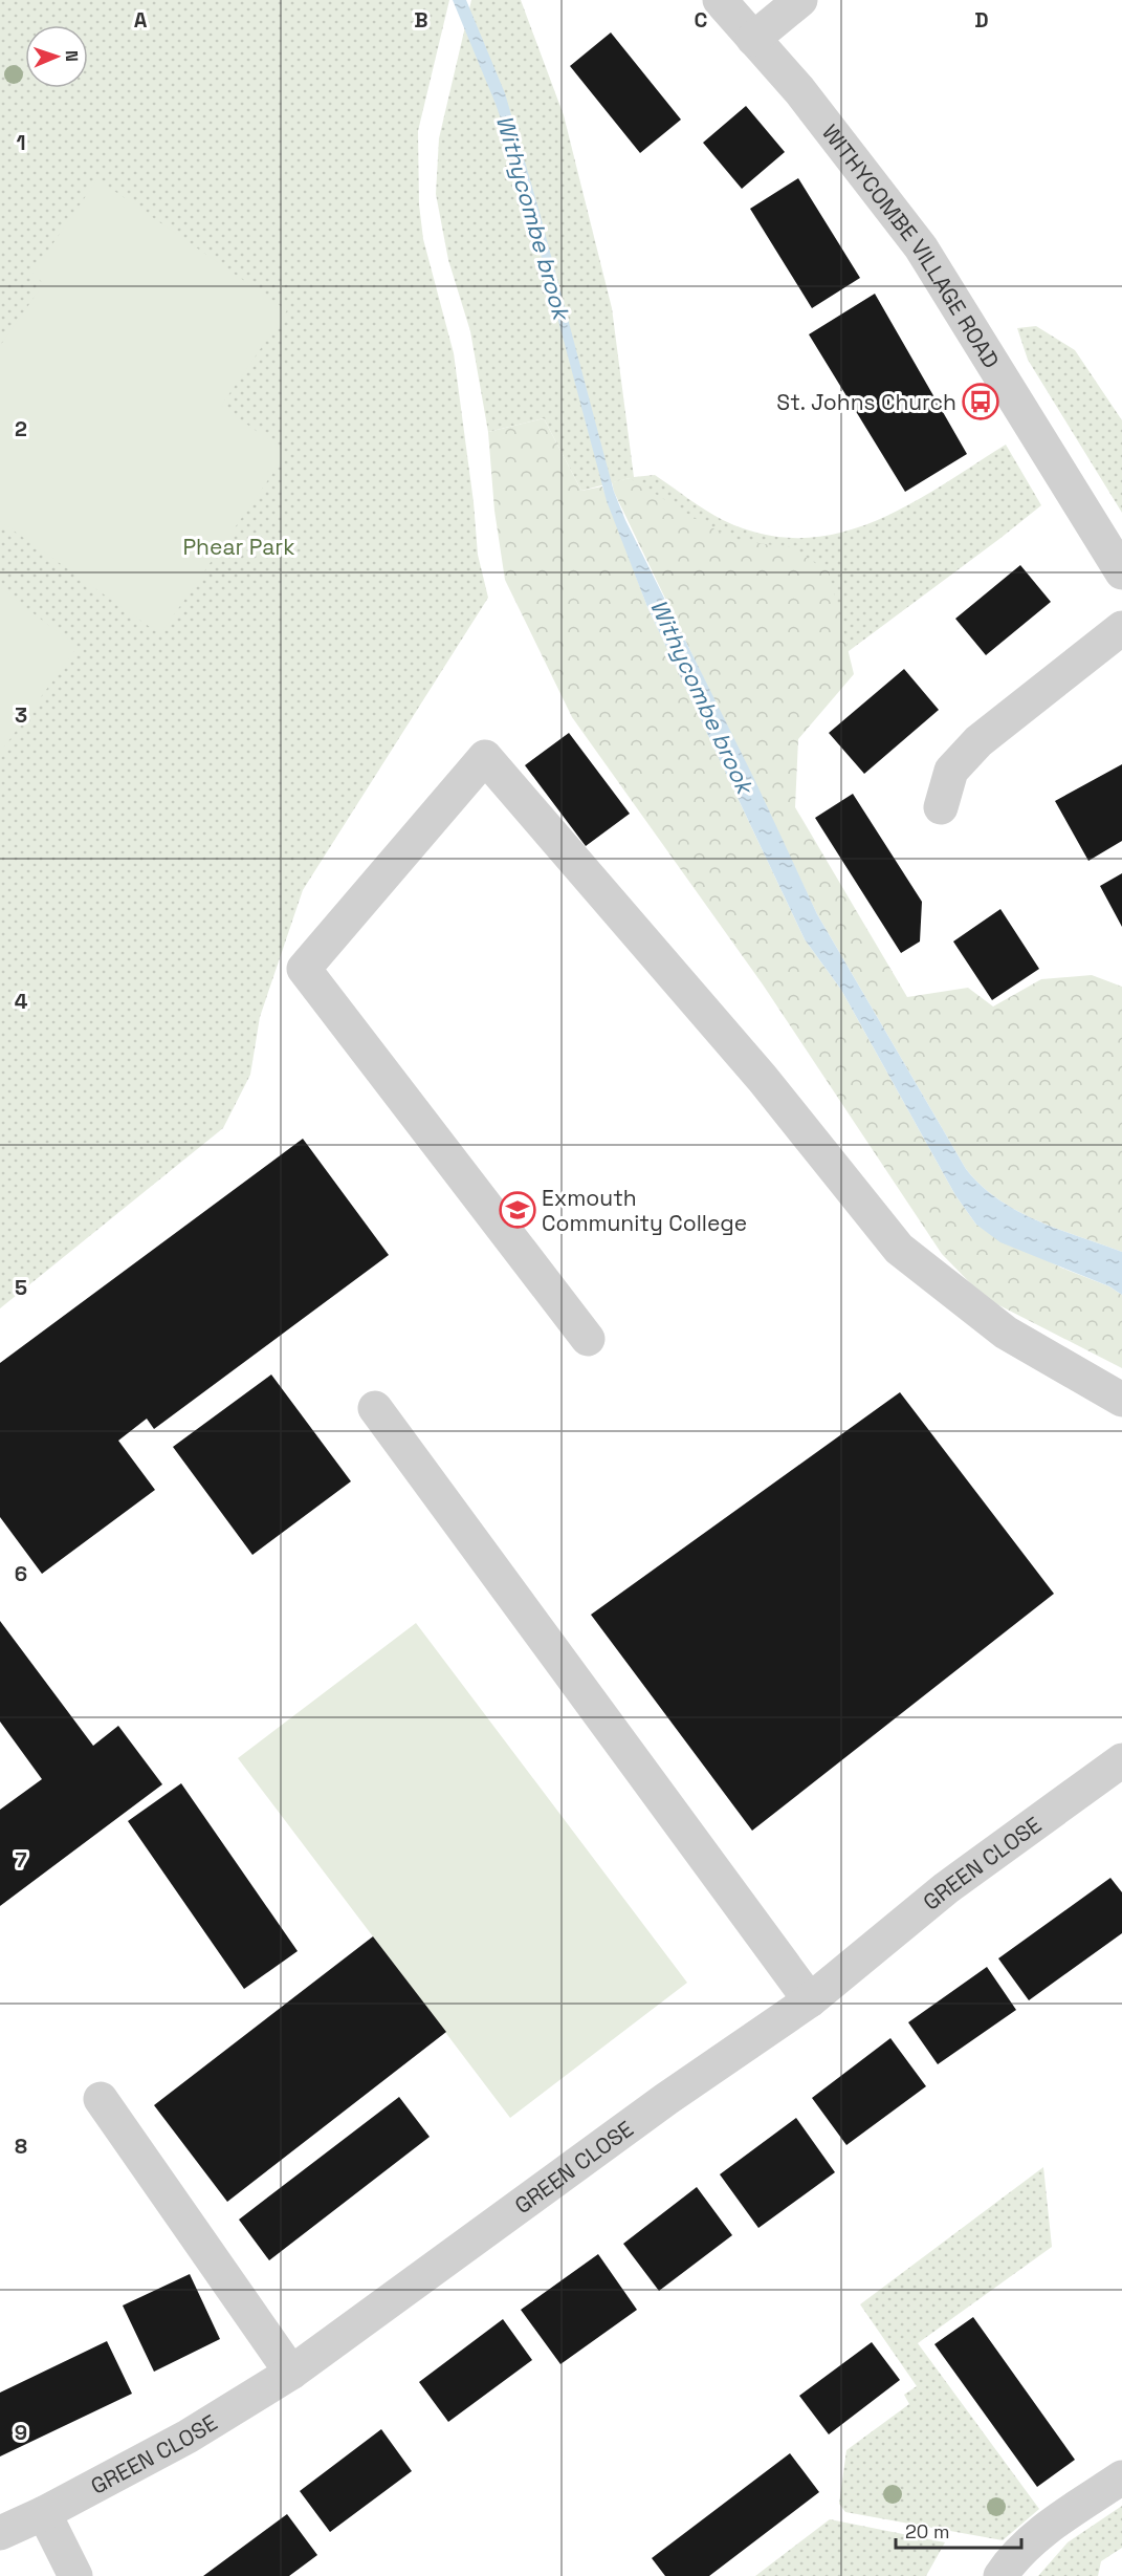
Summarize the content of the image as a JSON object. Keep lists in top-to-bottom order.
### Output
{
  "streets": {
    "street": ["WITHYCOMBE VILLAGE ROAD", "GREEN CLOSE"]
  },
  "water": ["Withycombe brook"],
  "parks": ["Phear Park"],
  "places": {
    "bus stop": ["St. Johns Church"],
    "school or university": ["Exmouth Community College"]
  },
  "scale_bar": "20 m",
  "north": "right",
  "grid": {
    "columns": [
      "A",
      "B",
      "C",
      "D"
    ],
    "rows": [
      "1",
      "2",
      "3",
      "4",
      "5",
      "6",
      "7",
      "8",
      "9"
    ]
  }
}
